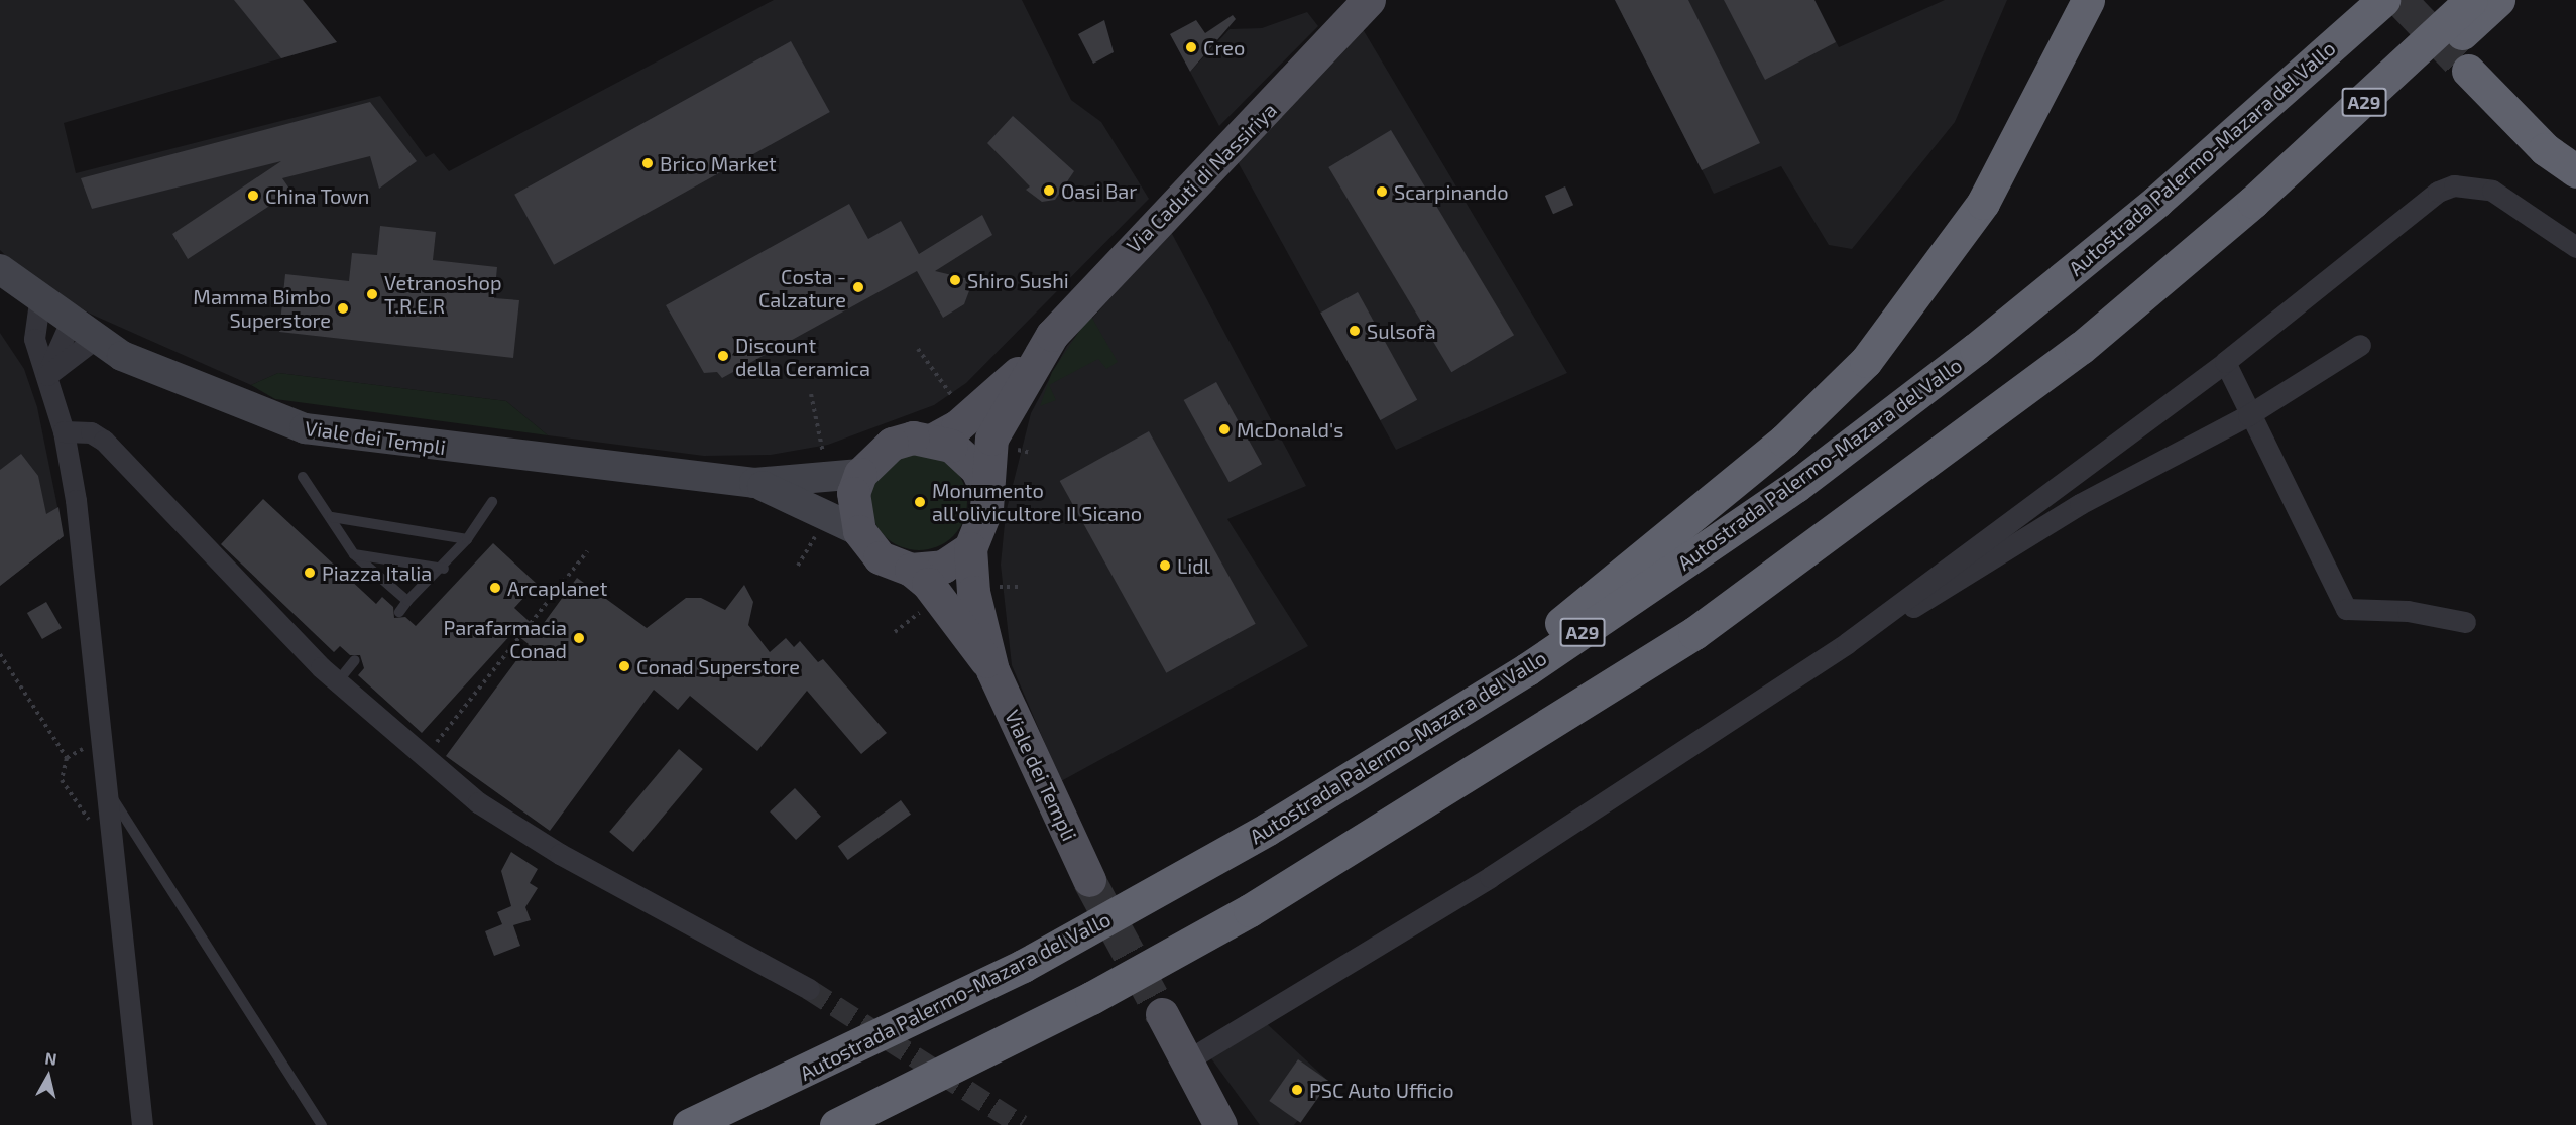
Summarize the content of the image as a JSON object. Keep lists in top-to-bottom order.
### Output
{
  "streets": {
    "highway": ["A29", "Autostrada Palermo-Mazara del Vallo"],
    "main road": ["Via Caduti di Nassiriya", "Viale dei Templi"]
  },
  "places": [
    "Creo",
    "Brico Market",
    "Oasi Bar",
    "Scarpinando",
    "China Town",
    "Shiro Sushi",
    "Costa - Calzature",
    "Vetranoshop T.R.E.R",
    "Mamma Bimbo Superstore",
    "Sulsofà",
    "Discount della Ceramica",
    "McDonald's",
    "Monumento all'olivicultore Il Sicano",
    "Lidl",
    "Piazza Italia",
    "Arcaplanet",
    "Parafarmacia Conad",
    "Conad Superstore",
    "PSC Auto Ufficio"
  ],
  "north": "top"
}
